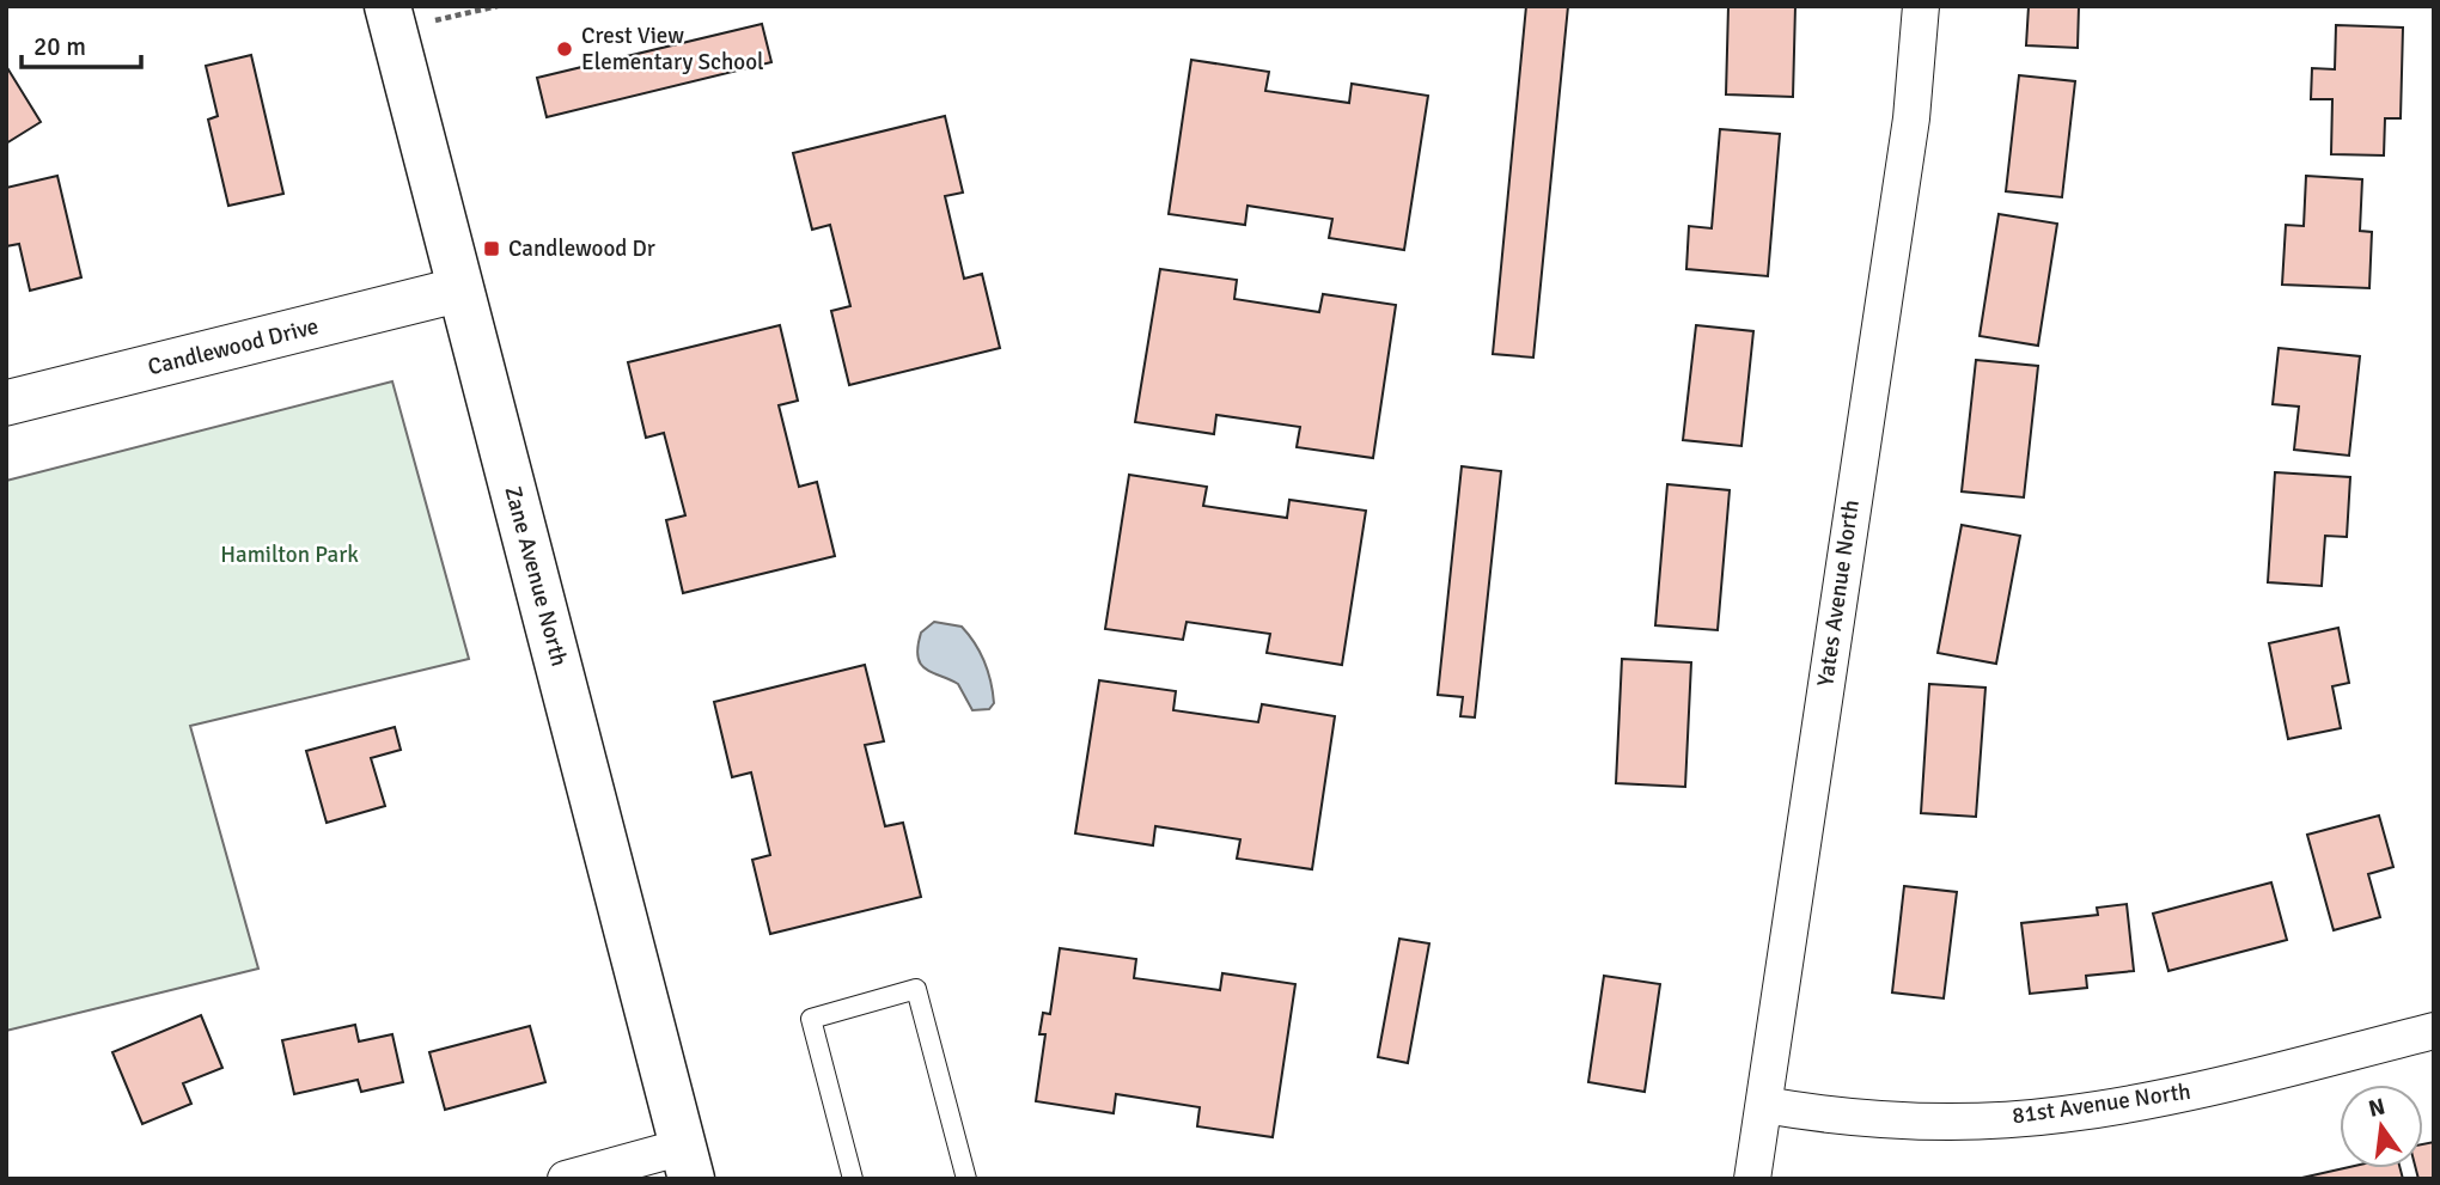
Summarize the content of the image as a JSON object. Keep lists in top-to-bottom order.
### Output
{
  "streets": {
    "main road": ["Zane Avenue North"],
    "street": ["Candlewood Drive", "Yates Avenue North", "81st Avenue North"]
  },
  "crossings": [
    ["Candlewood Drive", "Zane Avenue North"],
    ["Yates Avenue North", "81st Avenue North"]
  ],
  "parks": ["Hamilton Park"],
  "places": {
    "other": ["Crest View Elementary School"],
    "transit": ["Candlewood Dr"]
  },
  "scale_bar": "20 m",
  "north": "top"
}
